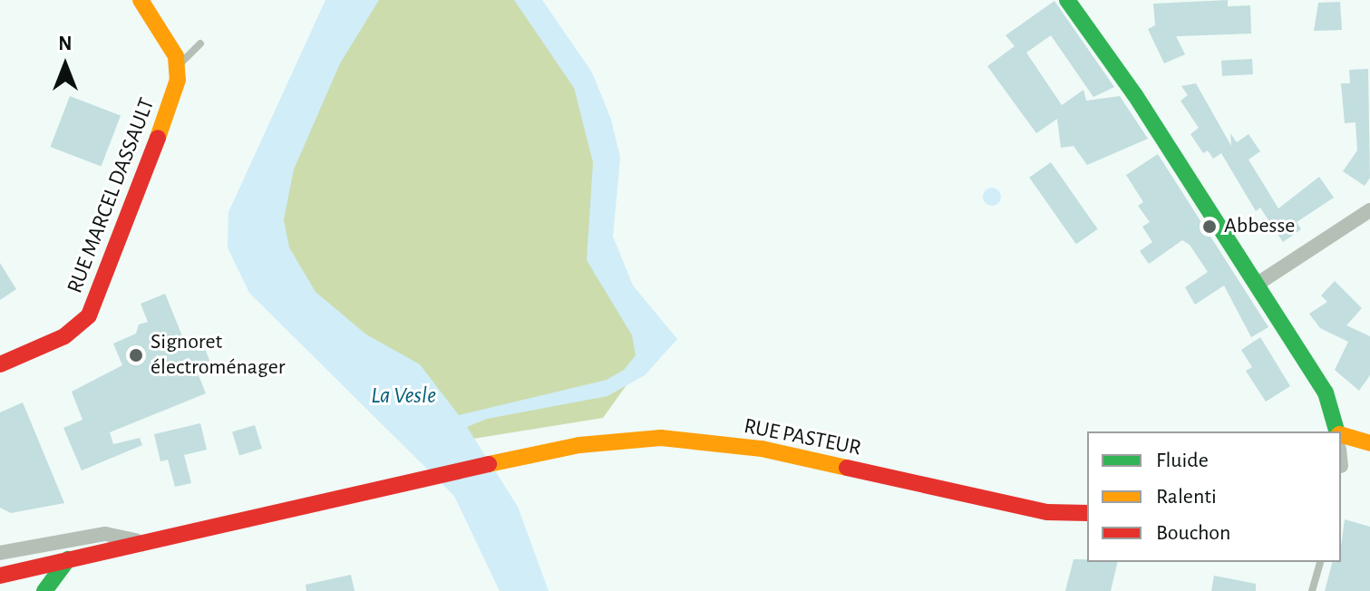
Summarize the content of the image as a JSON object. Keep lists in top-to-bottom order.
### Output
{
  "streets": {
    "street": ["RUE MARCEL DASSAULT", "RUE PASTEUR"]
  },
  "water": ["La Vesle"],
  "places": ["Abbesse", "Signoret électroménager"],
  "legend": ["Fluide", "Ralenti", "Bouchon"],
  "north": "top"
}
